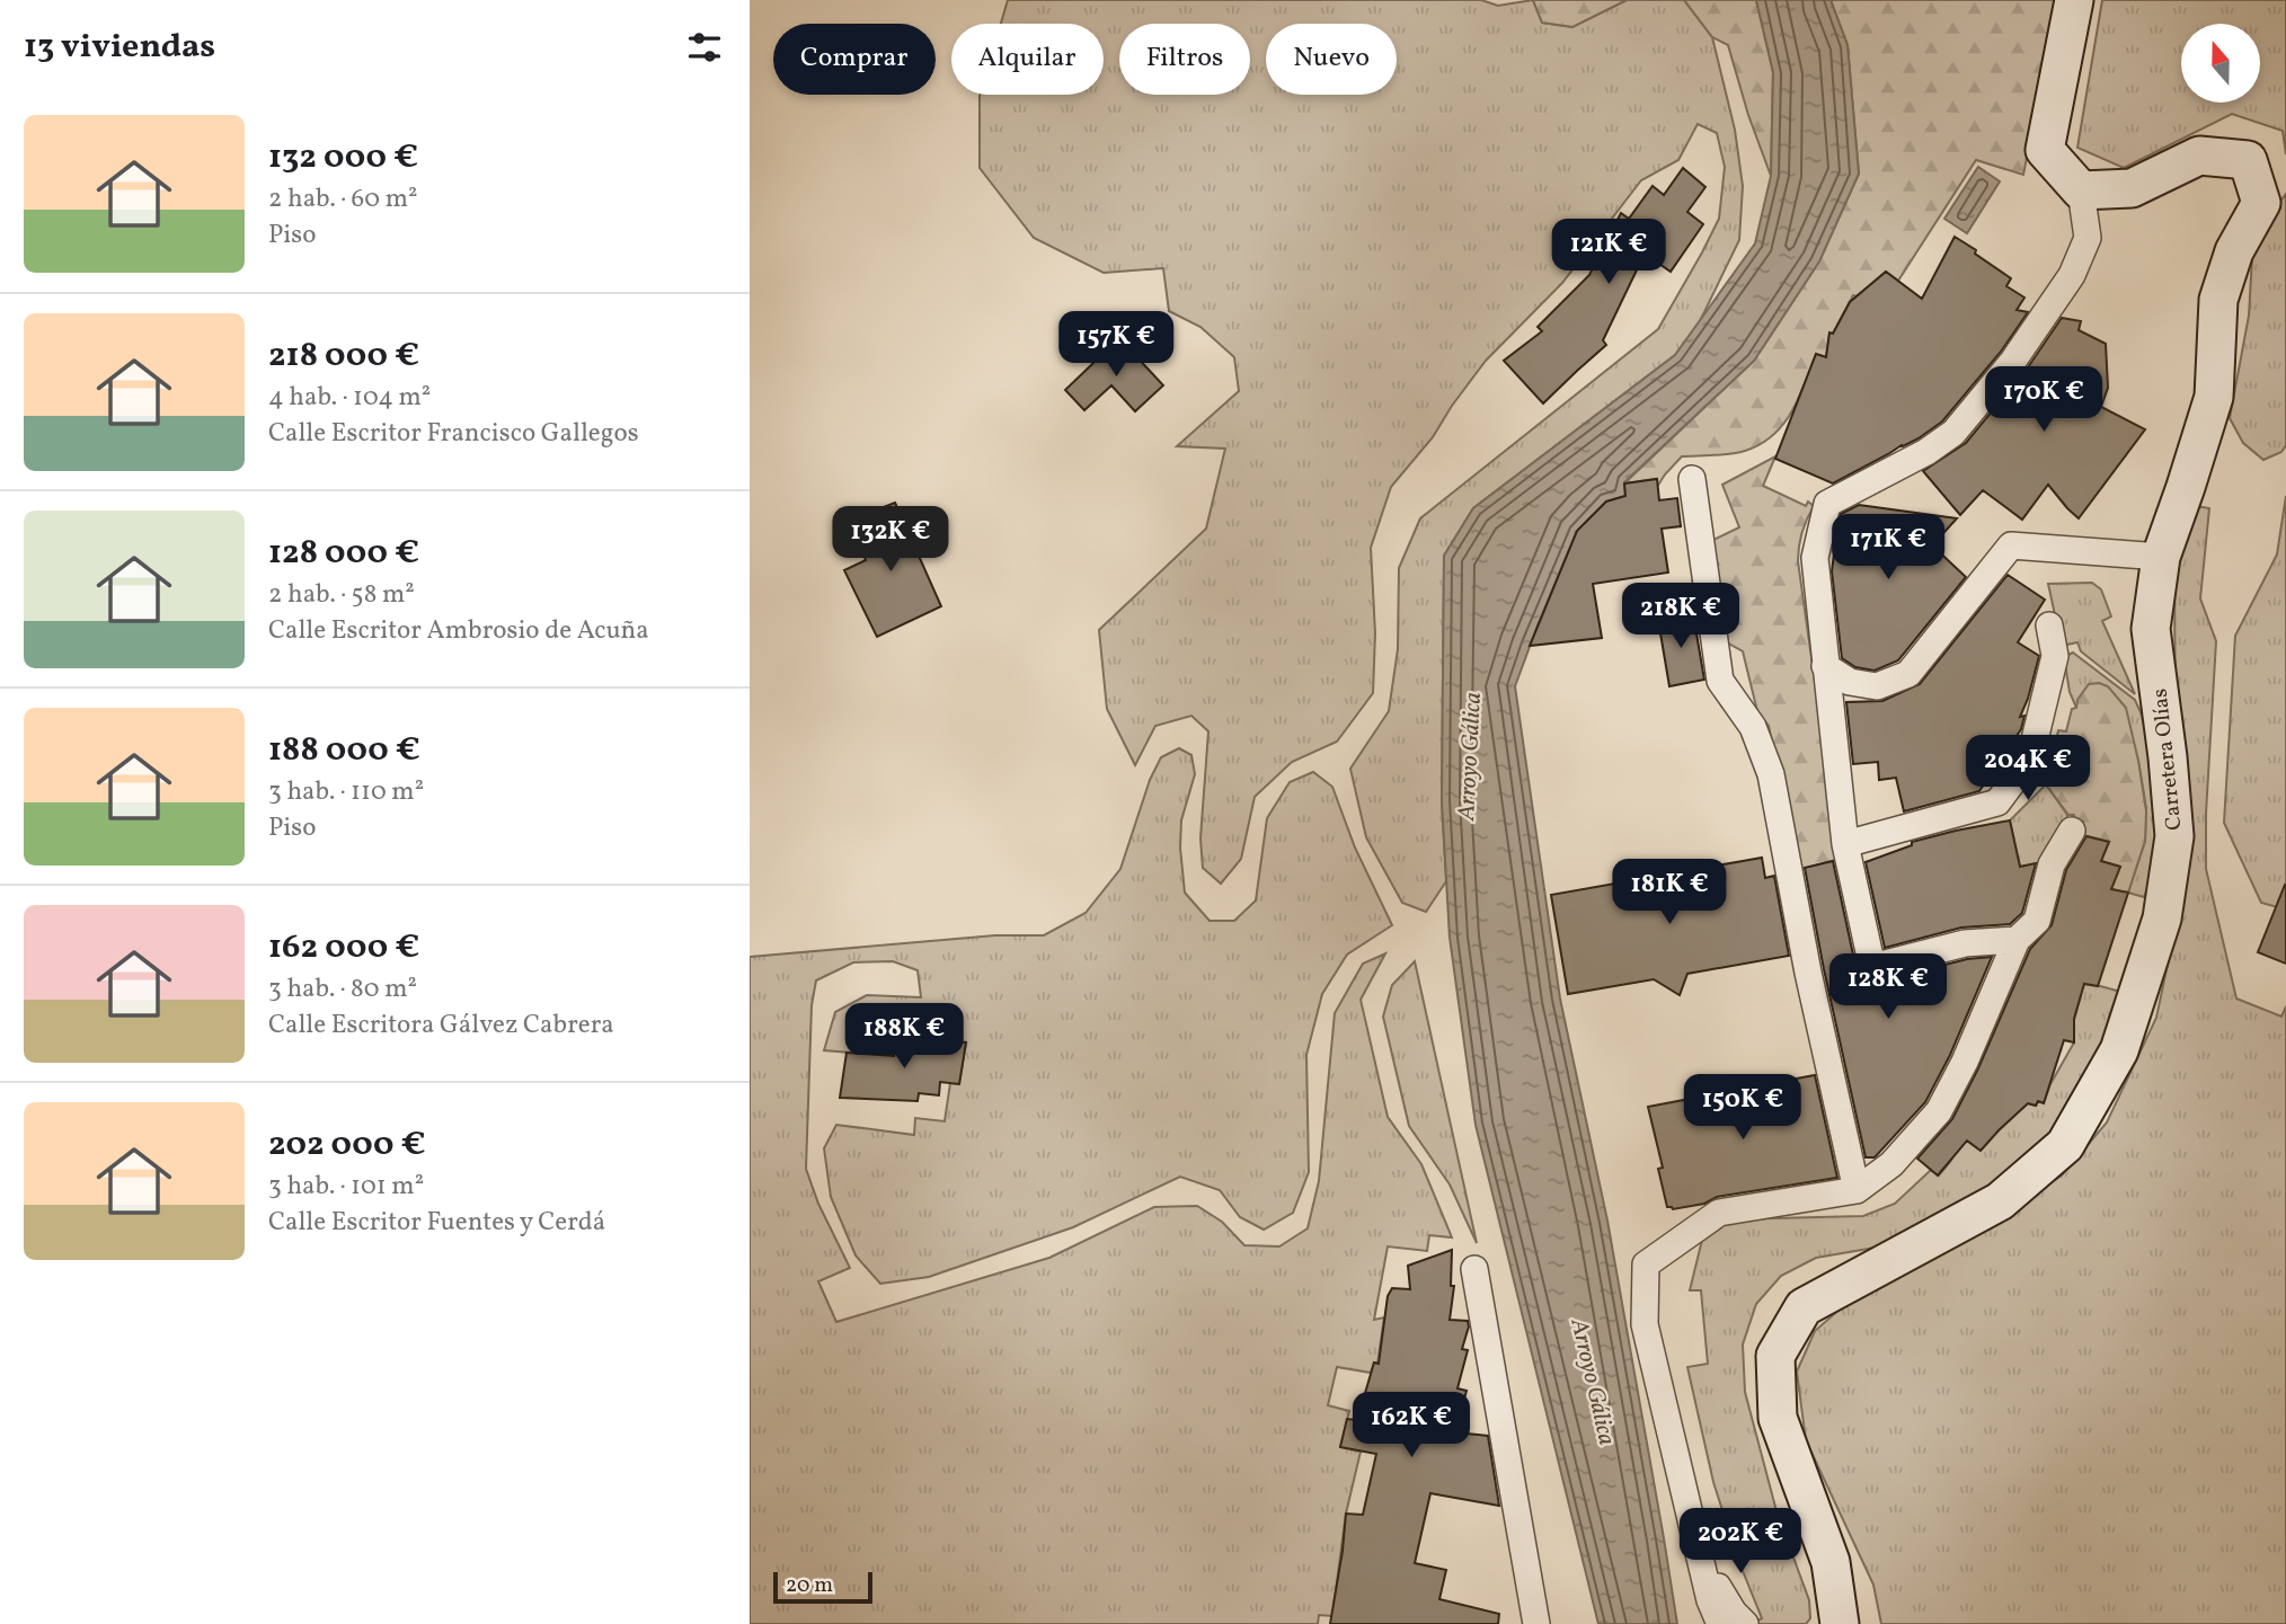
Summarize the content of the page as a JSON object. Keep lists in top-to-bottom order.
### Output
{
  "streets": {
    "main road": ["Carretera Olías"]
  },
  "water": ["Arroyo Gálica"],
  "scale_bar": "20 m",
  "north": "top",
  "page": {
    "heading": "13 viviendas",
    "chip": [
      "Comprar",
      "Alquilar",
      "Filtros",
      "Nuevo"
    ],
    "list": [
      {
        "name": "132 000 €",
        "note": "2 hab. · 60 m² · Piso"
      },
      {
        "name": "218 000 €",
        "note": "4 hab. · 104 m² · Calle Escritor Francisco Gallegos"
      },
      {
        "name": "128 000 €",
        "note": "2 hab. · 58 m² · Calle Escritor Ambrosio de Acuña"
      },
      {
        "name": "188 000 €",
        "note": "3 hab. · 110 m² · Piso"
      },
      {
        "name": "162 000 €",
        "note": "3 hab. · 80 m² · Calle Escritora Gálvez Cabrera"
      },
      {
        "name": "202 000 €",
        "note": "3 hab. · 101 m² · Calle Escritor Fuentes y Cerdá"
      }
    ],
    "price": [
      "121K €",
      "157K €",
      "170K €",
      "132K €",
      "171K €",
      "218K €",
      "204K €",
      "181K €",
      "128K €",
      "188K €",
      "150K €",
      "162K €",
      "202K €"
    ],
    "scale": "20 m"
  }
}
